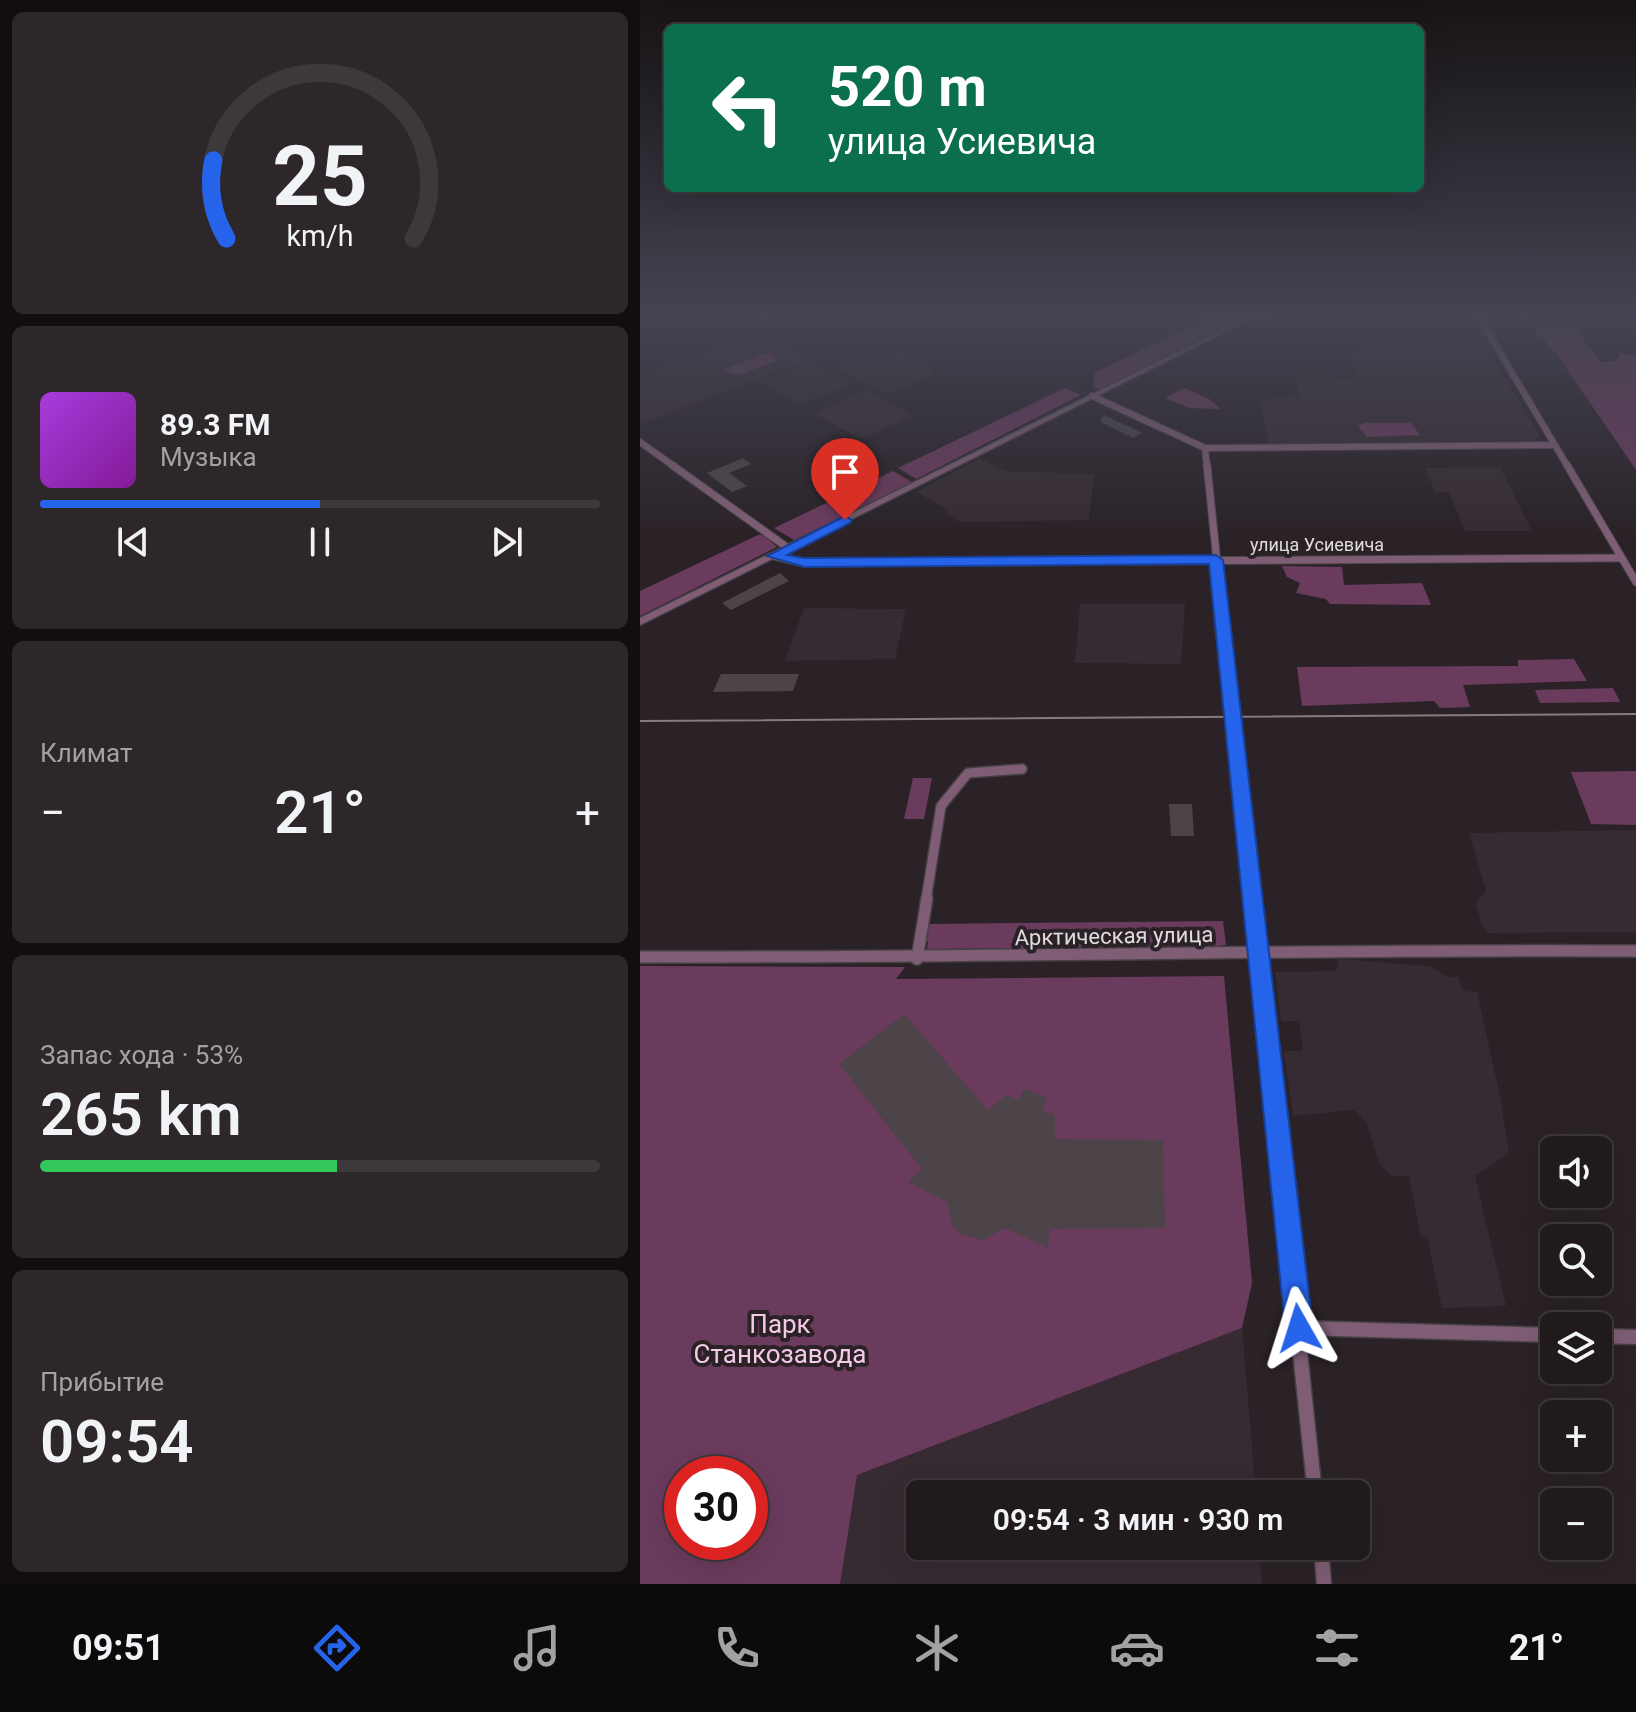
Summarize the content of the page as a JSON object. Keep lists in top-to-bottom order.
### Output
{
  "streets": {
    "street": ["улица Усиевича", "Арктическая улица"]
  },
  "parks": ["Парк Станкозавода"],
  "page": {
    "turn": ["520 m", "улица Усиевича"],
    "song": ["89.3 FM", "Музыка"],
    "tile": [
      "Климат",
      ["Запас хода · 53%", "265 km"],
      ["Прибытие", "09:54"]
    ],
    "heat": ["−", "21°", "+"],
    "map_buttons": ["+", "−"],
    "limit": "30",
    "trip": "09:54 · 3 мин · 930 m",
    "tabs": ["09:51", "21°"],
    "gauge": ["25", "km/h"]
  }
}
